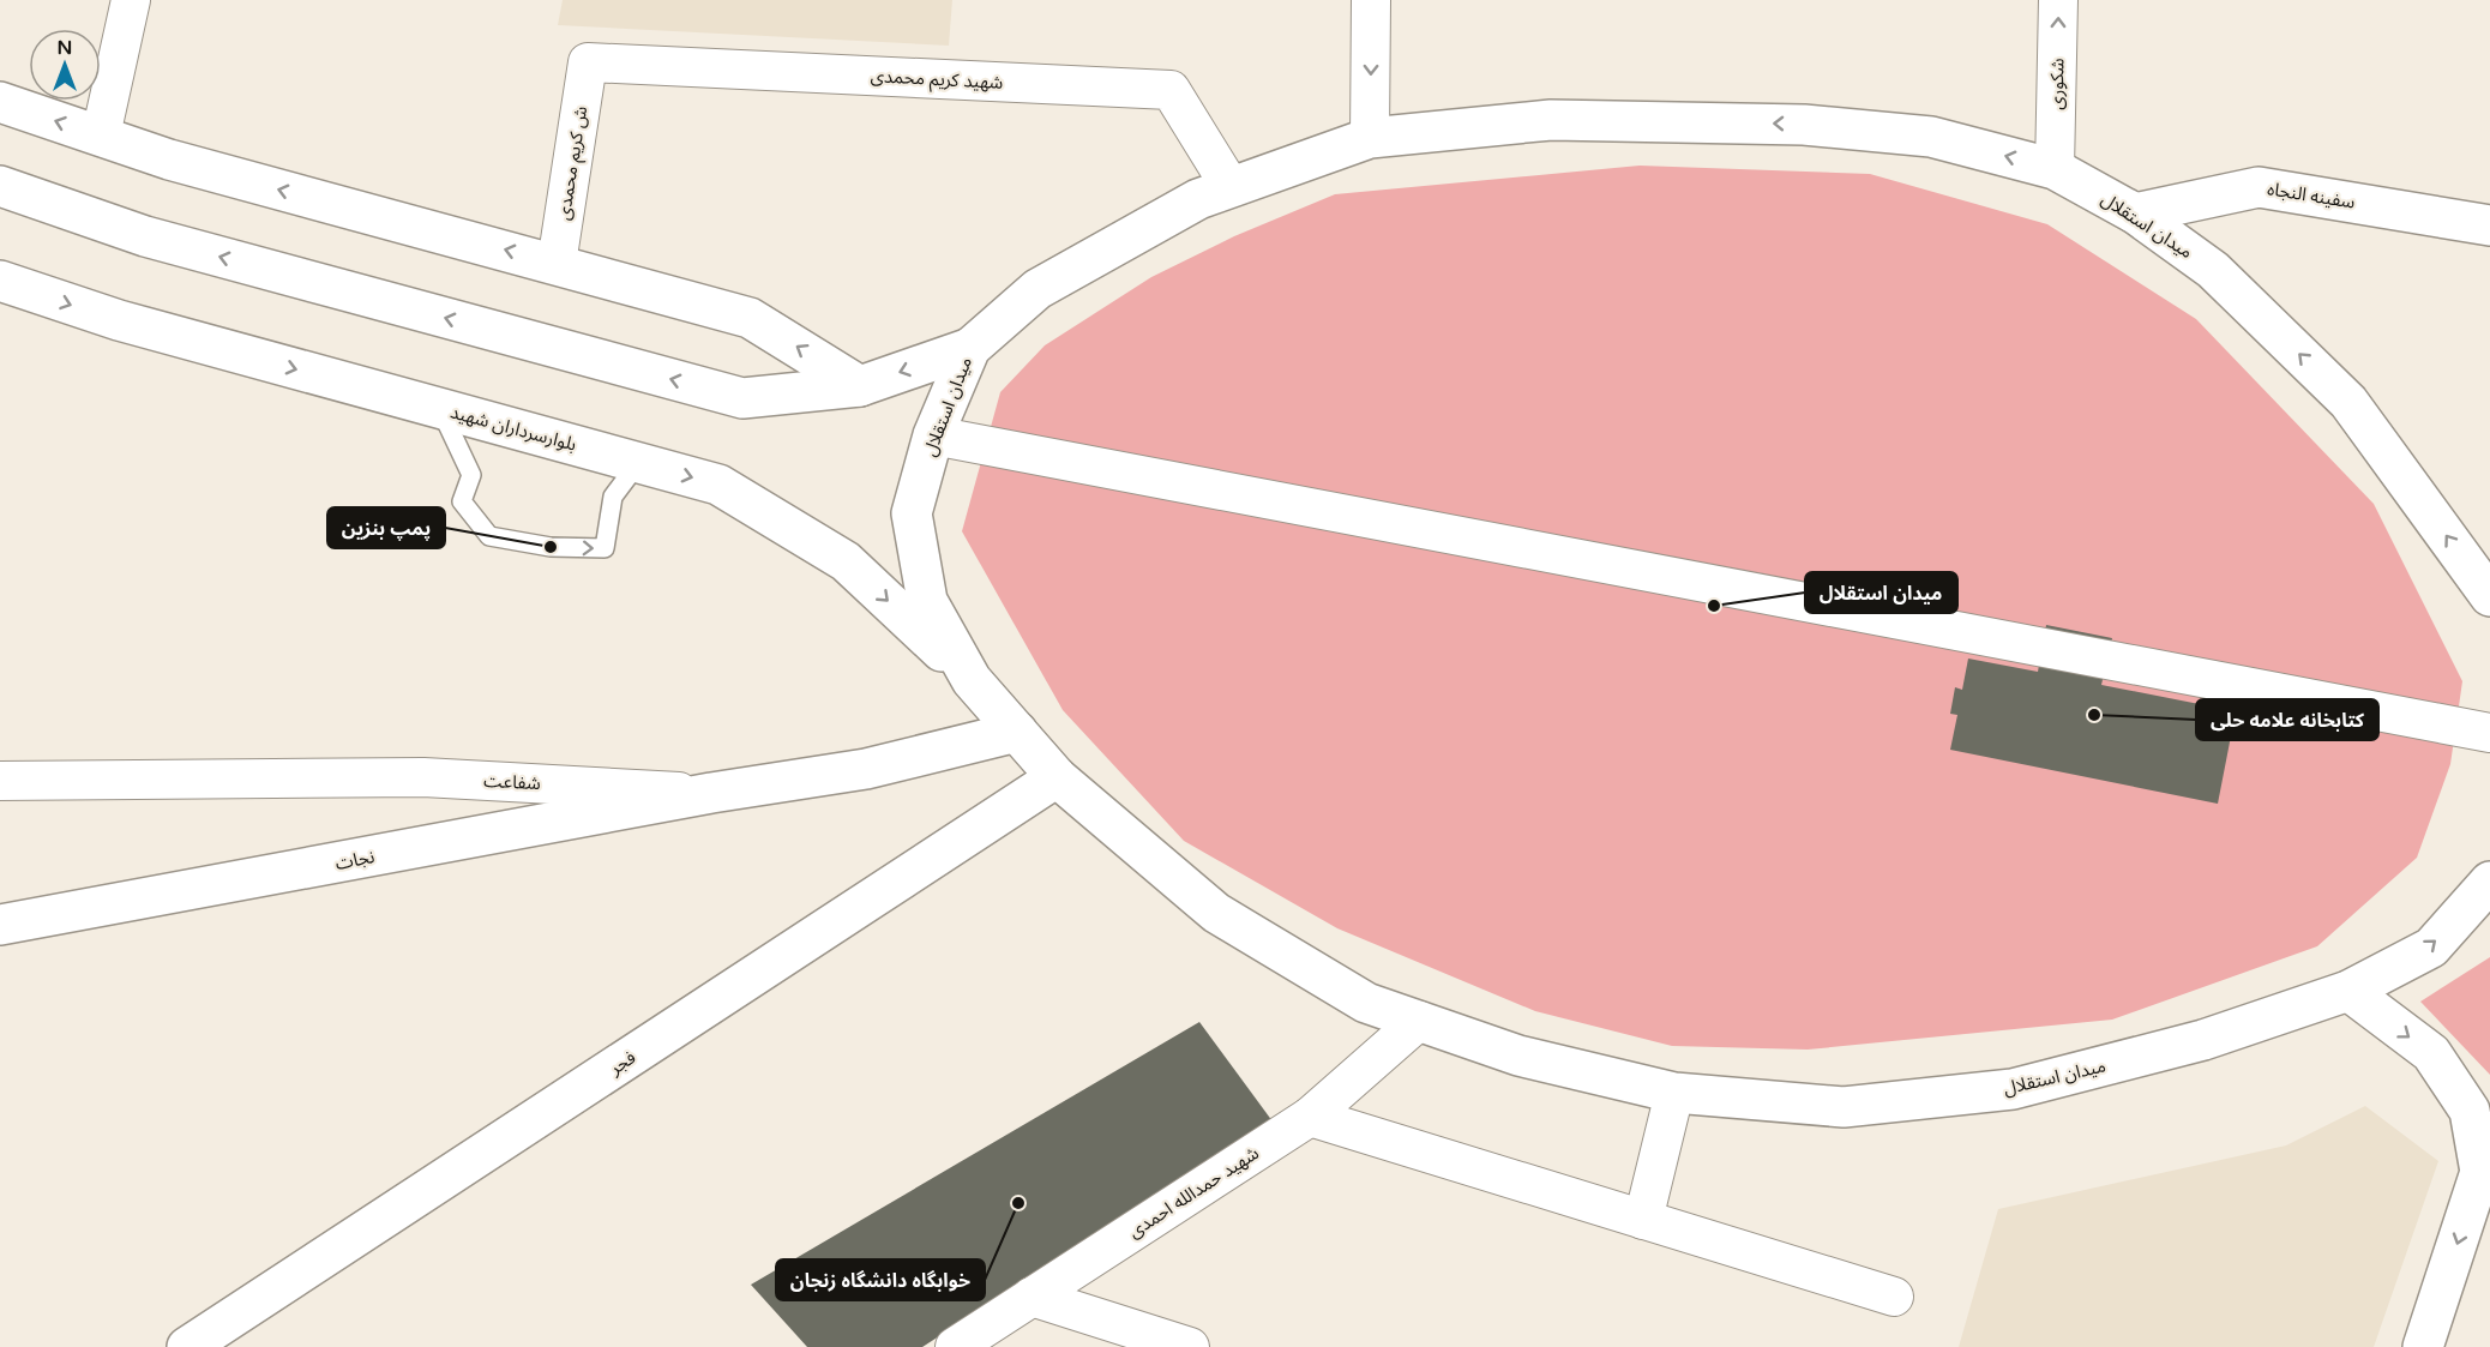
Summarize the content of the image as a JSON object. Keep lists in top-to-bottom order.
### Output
{
  "streets": {
    "main road": [
      "سفینه النجاه",
      "میدان استقلال",
      "بلوارسرداران شهید",
      "شفاعت",
      "نجات",
      "فجر"
    ],
    "street": [
      "شهید کریم محمدی",
      "شکوری",
      "ش کریم محمدی",
      "شهید حمدالله احمدی"
    ]
  },
  "crossings": [
    ["شهید کریم محمدی", "ش کریم محمدی"],
    ["شهید کریم محمدی", "میدان استقلال"],
    ["شکوری", "میدان استقلال"],
    ["سفینه النجاه", "میدان استقلال"],
    ["میدان استقلال", "بلوارسرداران شهید"],
    ["میدان استقلال", "شفاعت"],
    ["میدان استقلال", "فجر"],
    ["میدان استقلال", "شهید حمدالله احمدی"],
    ["شفاعت", "نجات"]
  ],
  "one_way": ["شکوری"],
  "places": [
    "پمپ بنزین",
    "میدان استقلال",
    "کتابخانه علامه حلی",
    "خوابگاه دانشگاه زنجان"
  ],
  "north": "top"
}
